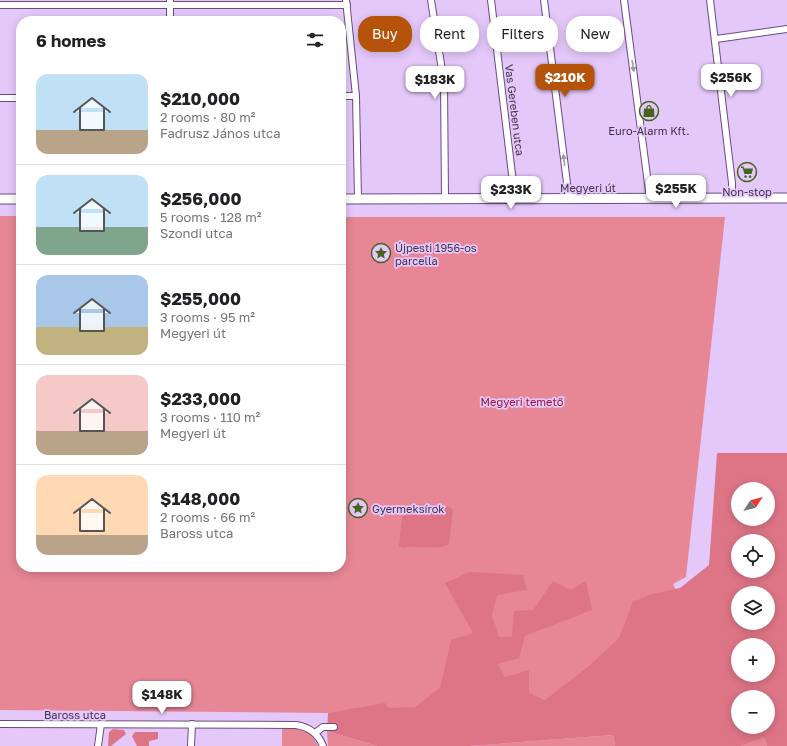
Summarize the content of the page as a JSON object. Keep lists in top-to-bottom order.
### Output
{
  "streets": {
    "main road": ["Megyeri út"],
    "street": ["Vas Gereben utca", "Baross utca"]
  },
  "crossings": [
    ["Vas Gereben utca", "Megyeri út"]
  ],
  "parks": ["Megyeri temető"],
  "places": {
    "shop": ["Euro-Alarm Kft."],
    "supermarket": ["Non-stop"],
    "place": ["Újpesti 1956-os parcella", "Gyermeksírok"]
  },
  "north": "top right",
  "page": {
    "chip": [
      "Buy",
      "Rent",
      "Filters",
      "New"
    ],
    "heading": "6 homes",
    "price": [
      "$210K",
      "$256K",
      "$183K",
      "$255K",
      "$233K",
      "$148K"
    ],
    "list": [
      {
        "name": "$210,000",
        "note": "2 rooms · 80 m² · Fadrusz János utca"
      },
      {
        "name": "$256,000",
        "note": "5 rooms · 128 m² · Szondi utca"
      },
      {
        "name": "$255,000",
        "note": "3 rooms · 95 m² · Megyeri út"
      },
      {
        "name": "$233,000",
        "note": "3 rooms · 110 m² · Megyeri út"
      },
      {
        "name": "$148,000",
        "note": "2 rooms · 66 m² · Baross utca"
      }
    ],
    "map_buttons": ["+", "−"]
  }
}
